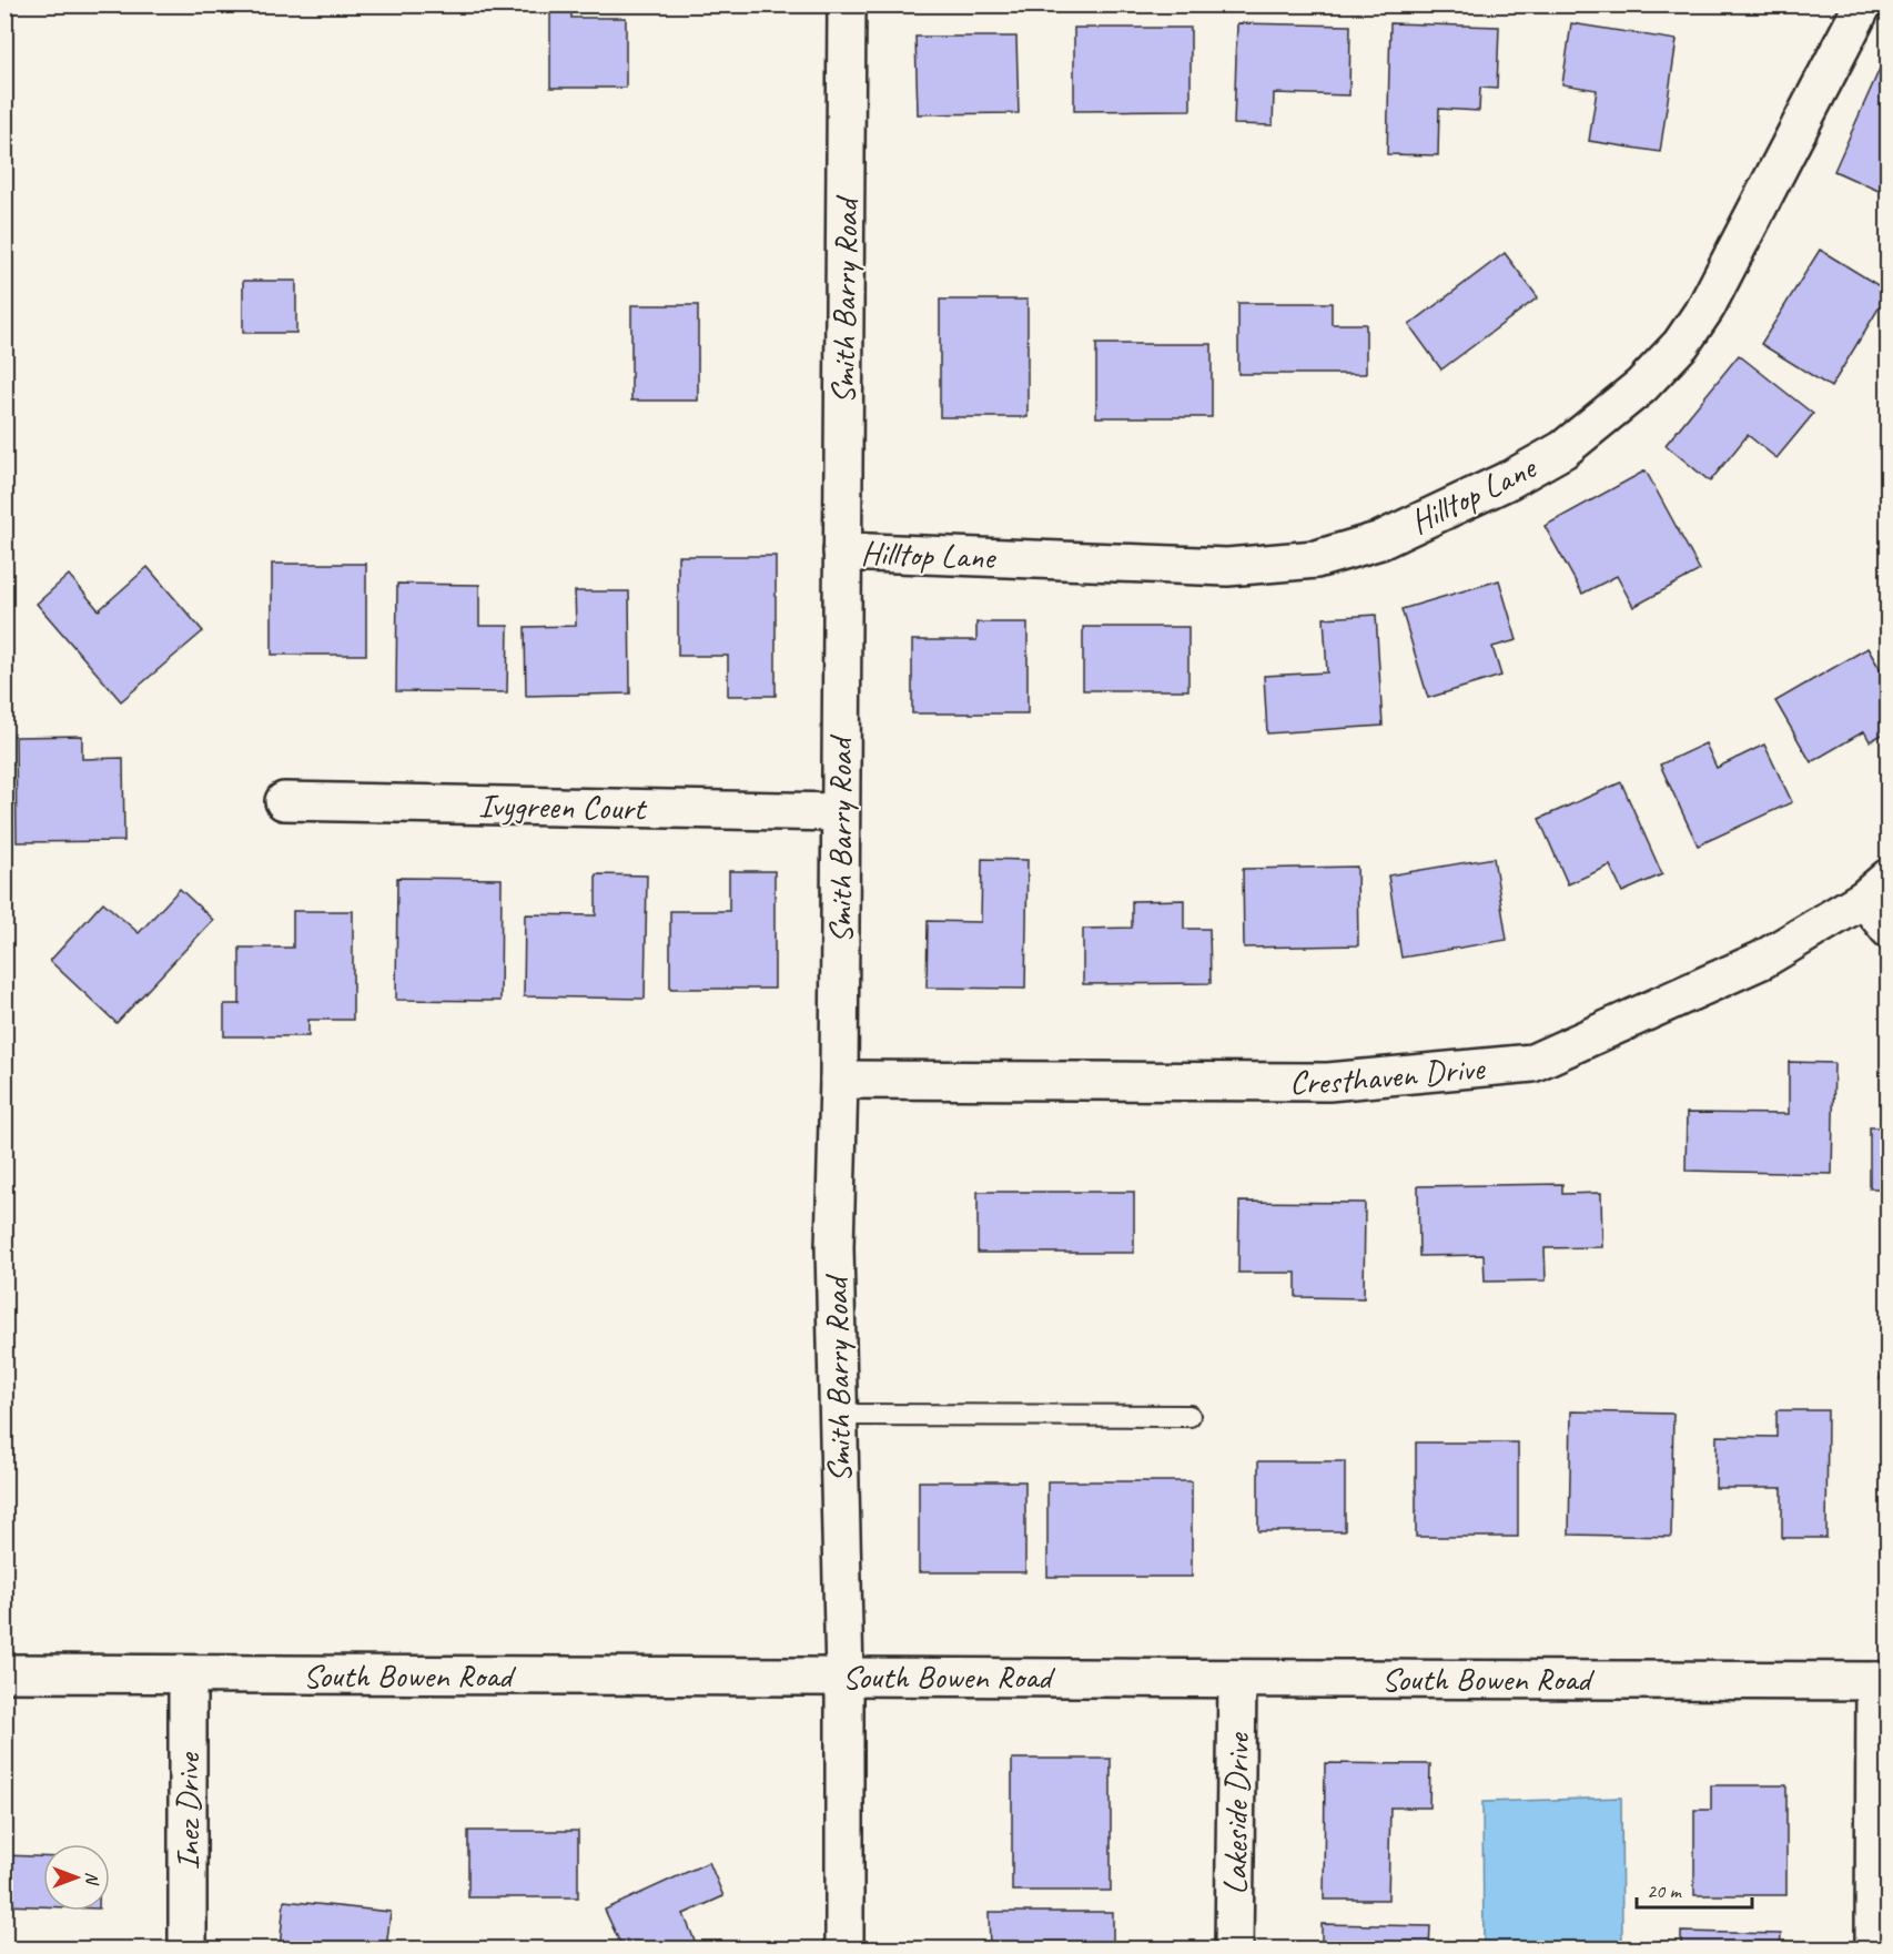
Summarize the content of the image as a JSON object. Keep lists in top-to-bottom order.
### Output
{
  "streets": {
    "street": [
      "Smith Barry Road",
      "Hilltop Lane",
      "Ivygreen Court",
      "Cresthaven Drive",
      "South Bowen Road",
      "Inez Drive",
      "Lakeside Drive"
    ]
  },
  "crossings": [
    ["Smith Barry Road", "Hilltop Lane"],
    ["Smith Barry Road", "Ivygreen Court"],
    ["Smith Barry Road", "Cresthaven Drive"],
    ["Smith Barry Road", "South Bowen Road"],
    ["South Bowen Road", "Inez Drive"],
    ["South Bowen Road", "Lakeside Drive"]
  ],
  "scale_bar": "20 m",
  "north": "right"
}
